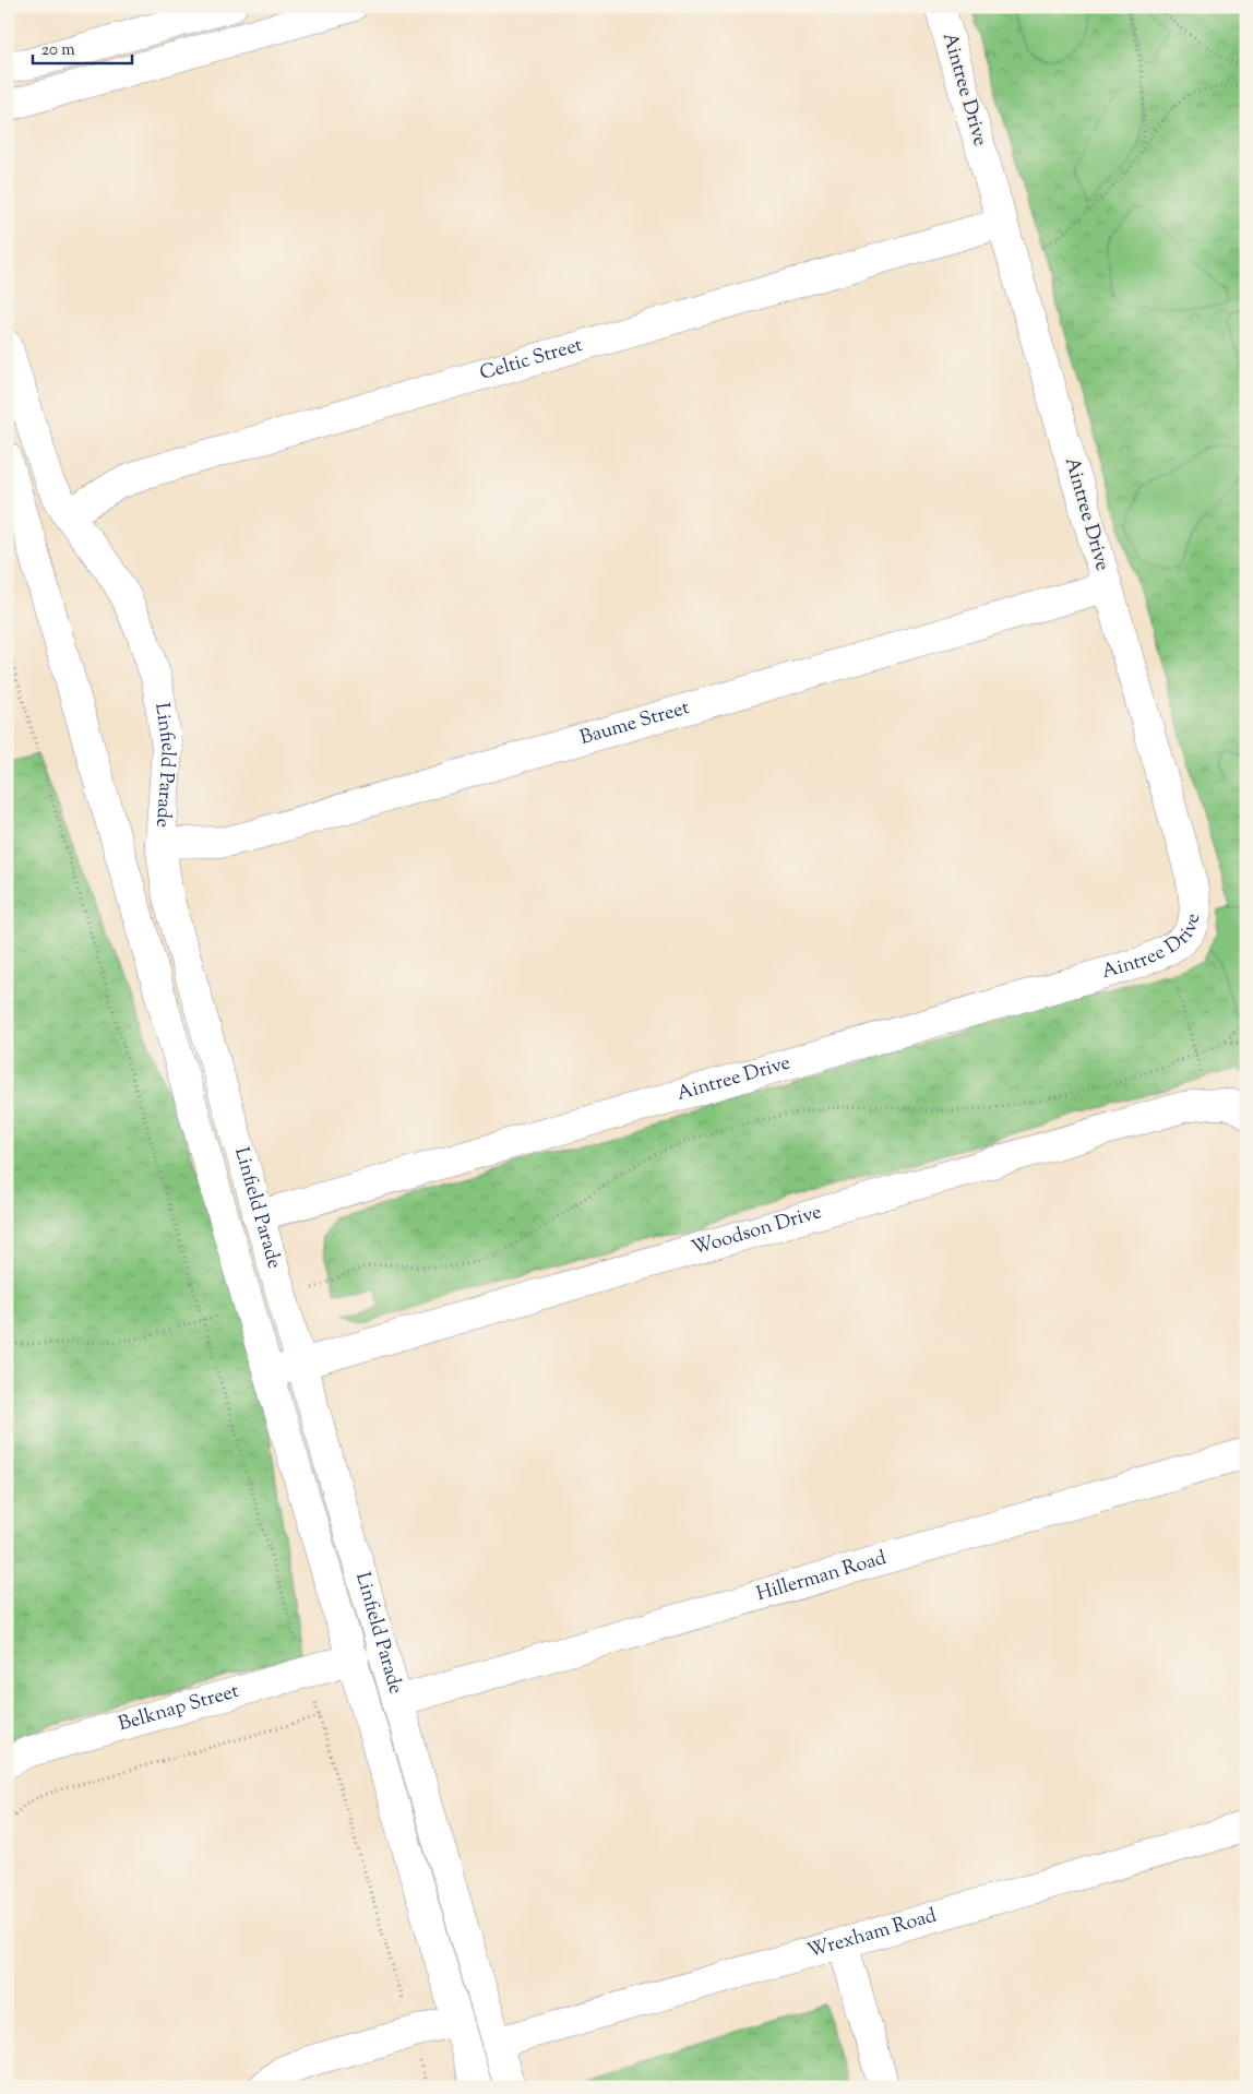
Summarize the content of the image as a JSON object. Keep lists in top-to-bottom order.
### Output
{
  "streets": {
    "street": [
      "Aintree Drive",
      "Celtic Street",
      "Baume Street",
      "Linfield Parade",
      "Woodson Drive",
      "Hillerman Road",
      "Belknap Street",
      "Wrexham Road"
    ]
  },
  "crossings": [
    ["Aintree Drive", "Celtic Street"],
    ["Aintree Drive", "Baume Street"],
    ["Aintree Drive", "Linfield Parade"],
    ["Celtic Street", "Linfield Parade"],
    ["Baume Street", "Linfield Parade"],
    ["Linfield Parade", "Woodson Drive"],
    ["Linfield Parade", "Hillerman Road"],
    ["Linfield Parade", "Belknap Street"],
    ["Linfield Parade", "Wrexham Road"]
  ],
  "scale_bar": "20 m"
}
